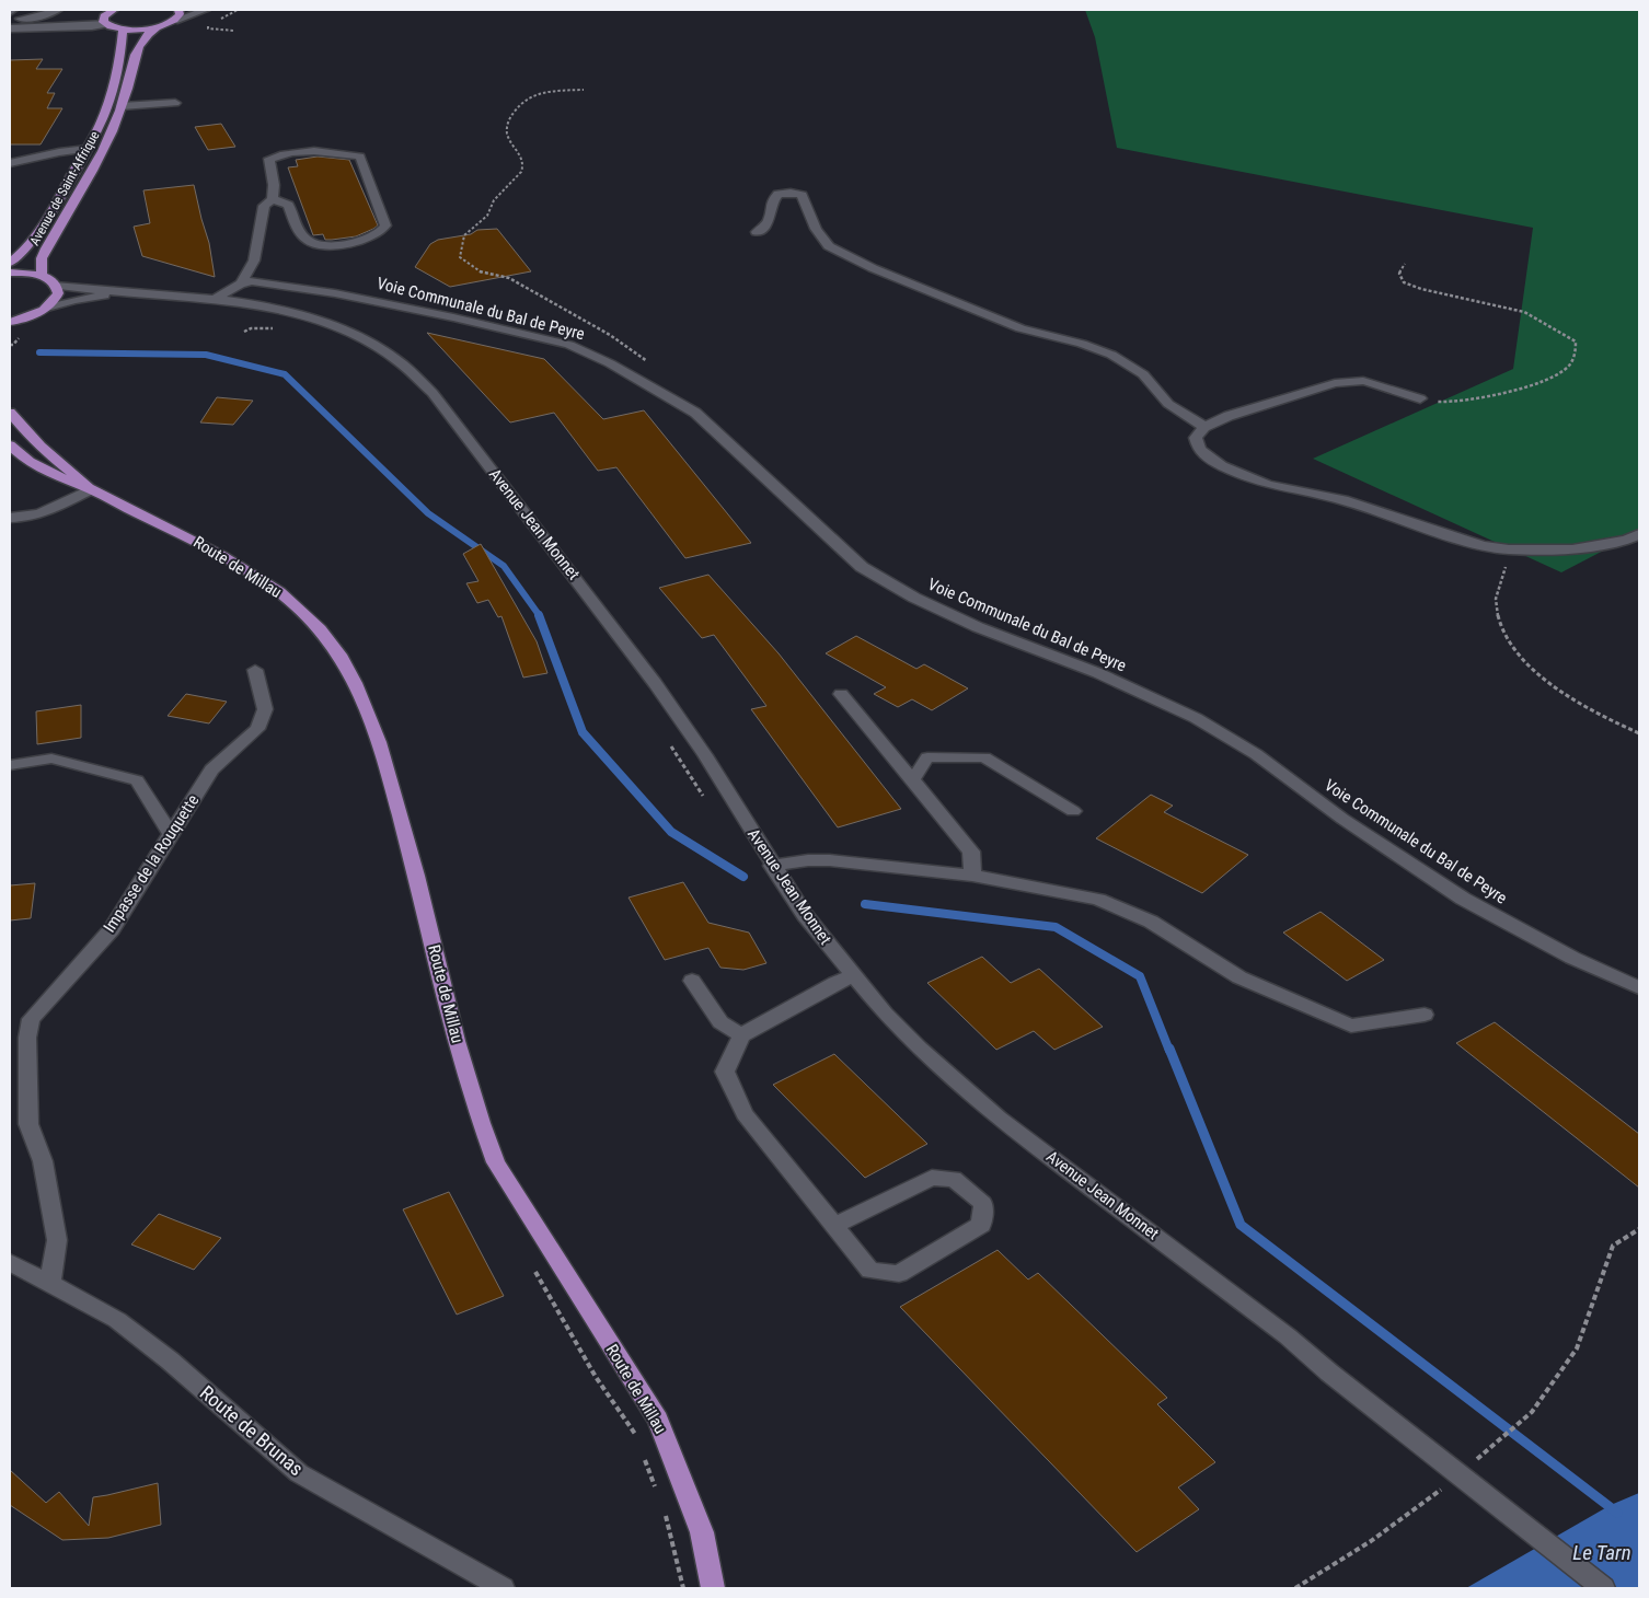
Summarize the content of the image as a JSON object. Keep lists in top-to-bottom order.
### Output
{
  "streets": {
    "main road": ["Avenue de Saint-Affrique", "Route de Millau"],
    "street": [
      "Voie Communale du Bal de Peyre",
      "Avenue Jean Monnet",
      "Impasse de la Rouquette",
      "Route de Brunas"
    ]
  },
  "crossings": [
    ["Voie Communale du Bal de Peyre", "Avenue Jean Monnet"],
    ["Impasse de la Rouquette", "Route de Brunas"]
  ],
  "water": ["Le Tarn"]
}
